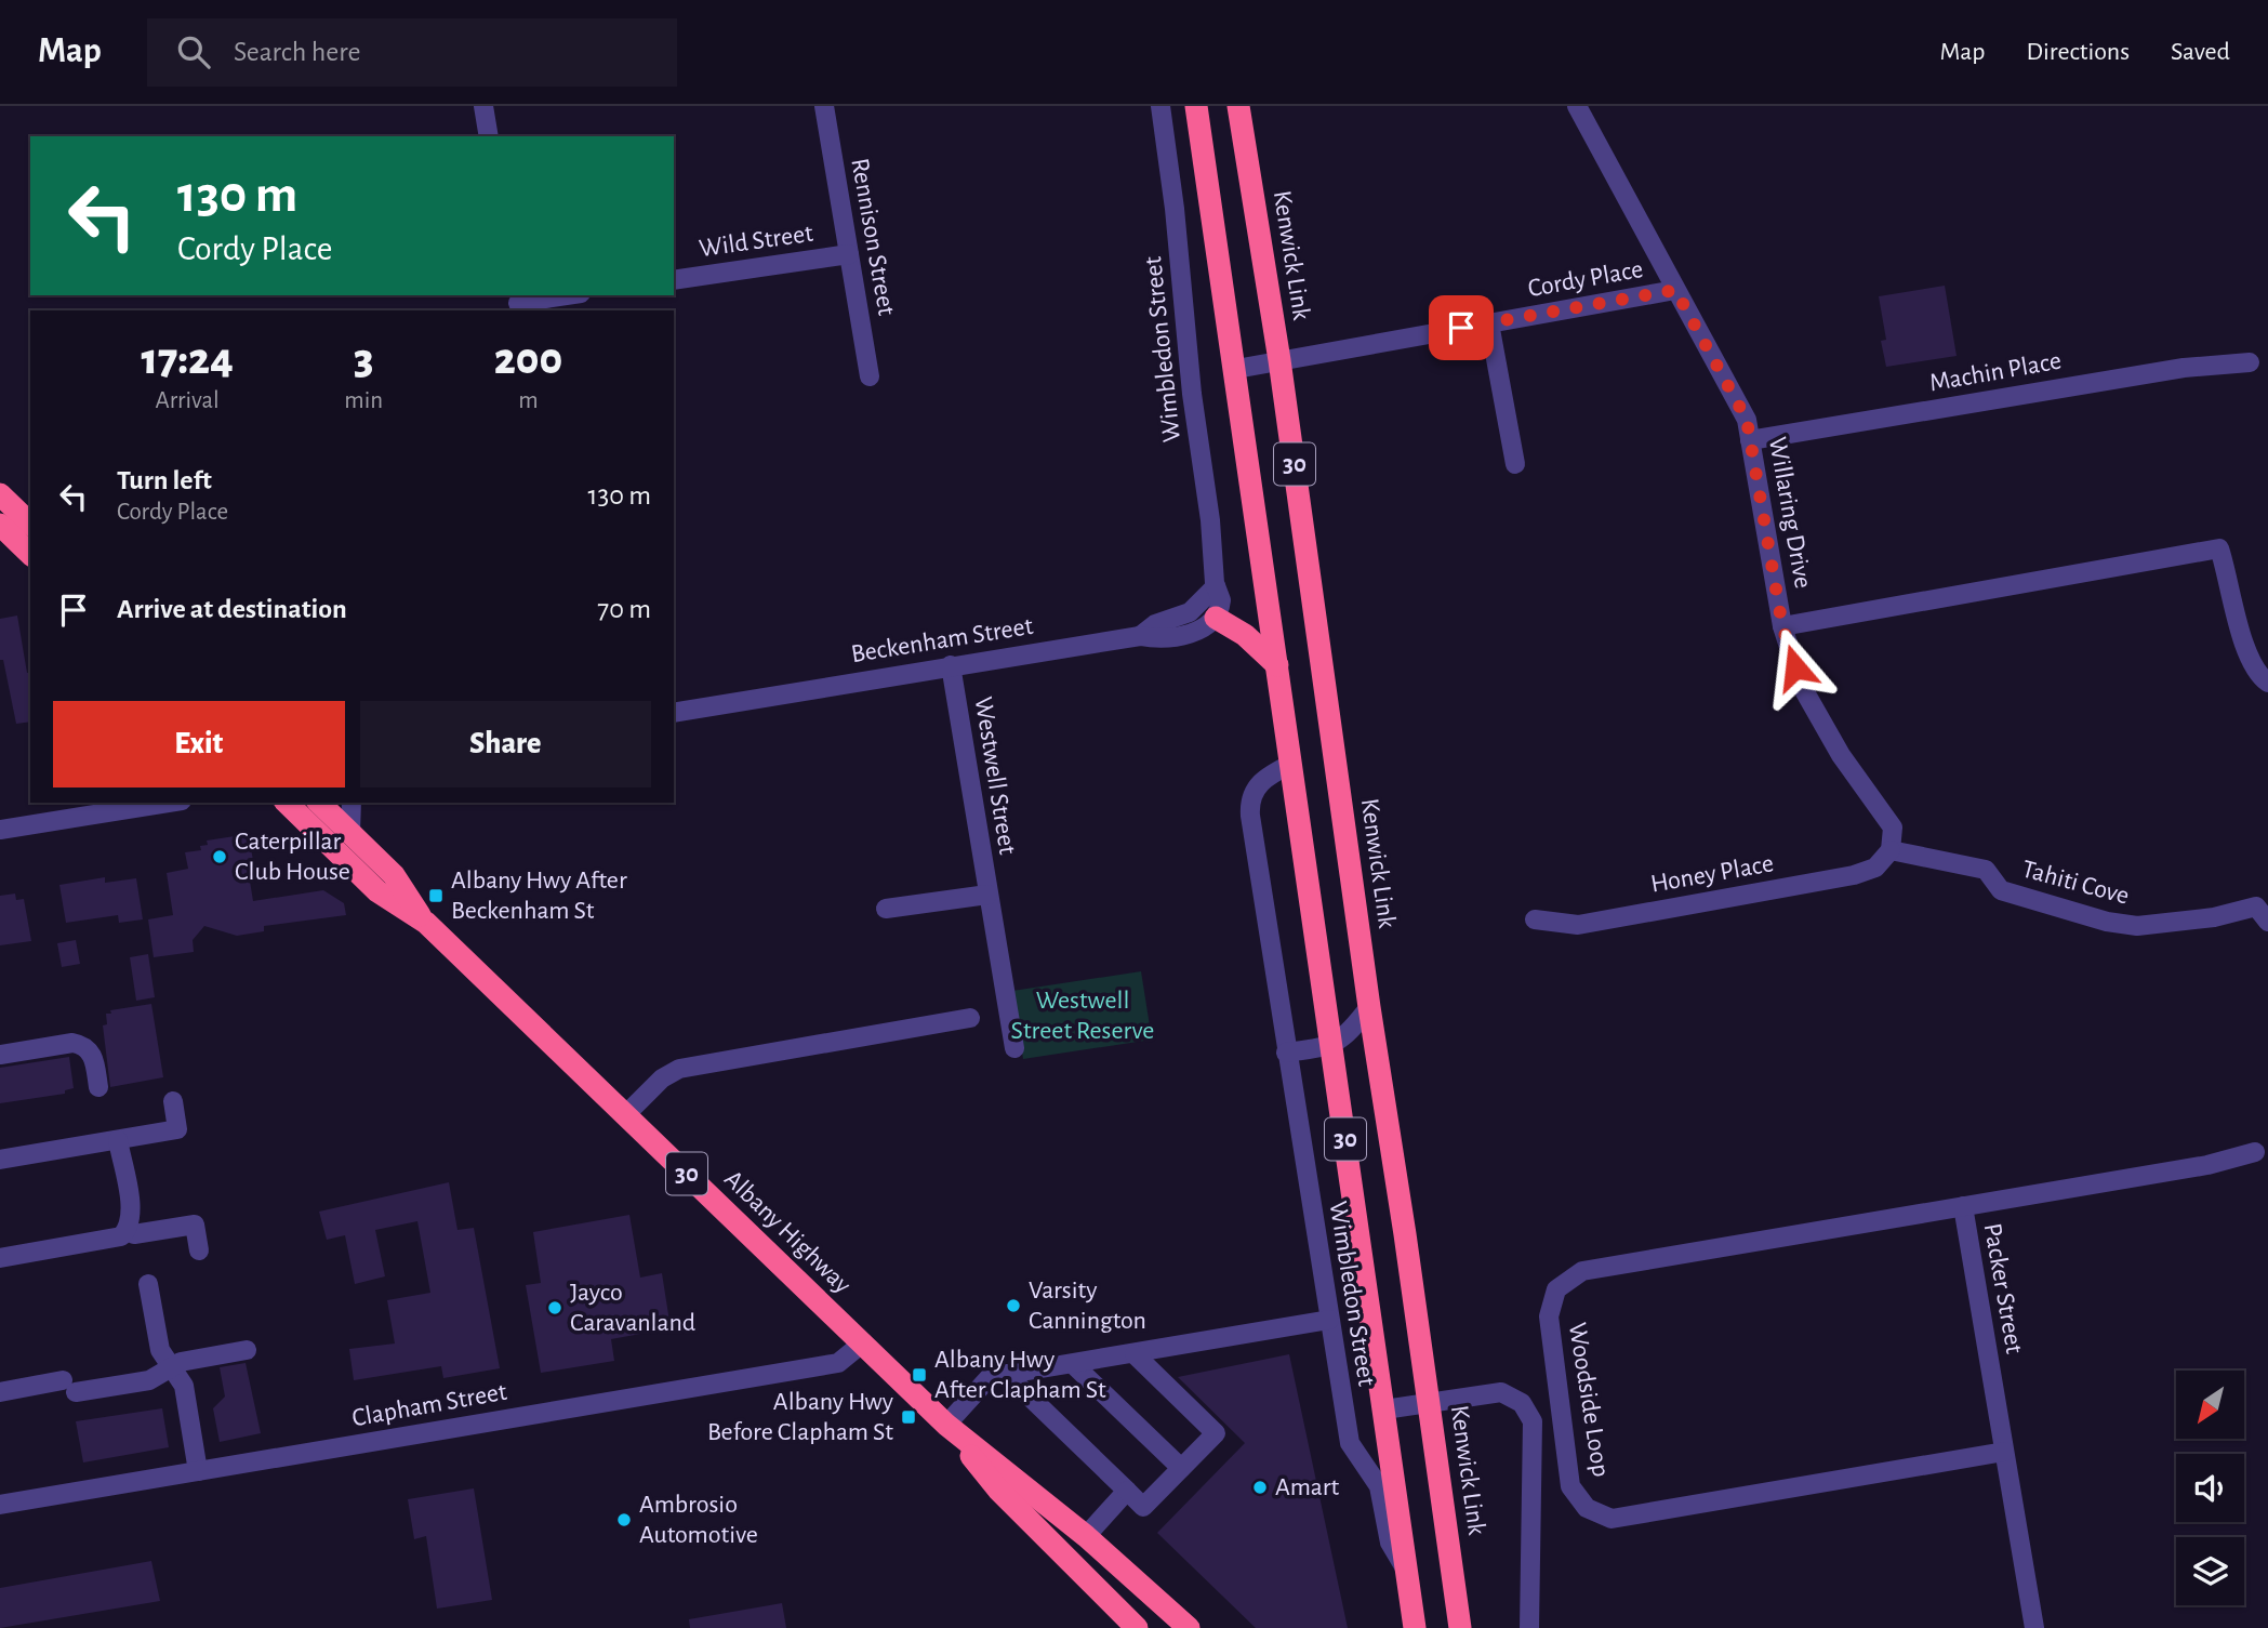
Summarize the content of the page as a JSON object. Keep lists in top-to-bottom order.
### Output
{
  "streets": {
    "highway": ["Kenwick Link", "30", "Albany Highway"],
    "street": [
      "Rennison Street",
      "Wild Street",
      "Cordy Place",
      "Wimbledon Street",
      "Machin Place",
      "Willaring Drive",
      "Beckenham Street",
      "Westwell Street",
      "Honey Place",
      "Tahiti Cove",
      "Packer Street",
      "Woodside Loop",
      "Clapham Street"
    ]
  },
  "crossings": [
    ["Rennison Street", "Wild Street"],
    ["Kenwick Link", "Cordy Place"],
    ["Cordy Place", "30"],
    ["Cordy Place", "Willaring Drive"],
    ["Wimbledon Street", "30"],
    ["Wimbledon Street", "Beckenham Street"],
    ["Machin Place", "Willaring Drive"],
    ["Willaring Drive", "Honey Place"],
    ["Willaring Drive", "Tahiti Cove"],
    ["Beckenham Street", "Westwell Street"],
    ["Honey Place", "Tahiti Cove"],
    ["Albany Highway", "Clapham Street"],
    ["Packer Street", "Woodside Loop"]
  ],
  "parks": ["Westwell Street Reserve"],
  "places": {
    "other": [
      "Caterpillar Club House",
      "Varsity Cannington",
      "Jayco Caravanland",
      "Amart",
      "Ambrosio Automotive"
    ],
    "transit": ["Albany Hwy After Beckenham St", "Albany Hwy After Clapham St", "Albany Hwy Before Clapham St"]
  },
  "north": "bottom left",
  "page": {
    "header": "Map",
    "search": "Search here",
    "nav": ["Map", "Directions", "Saved"],
    "turn": ["130 m", "Cordy Place"],
    "eta": [
      "17:24",
      "Arrival",
      "3",
      "min",
      "200",
      "m"
    ],
    "list": [
      {
        "name": "Turn left",
        "note": "Cordy Place",
        "value": "130 m"
      },
      {
        "name": "Arrive at destination",
        "value": "70 m"
      }
    ],
    "buttons": ["Exit", "Share"]
  }
}
